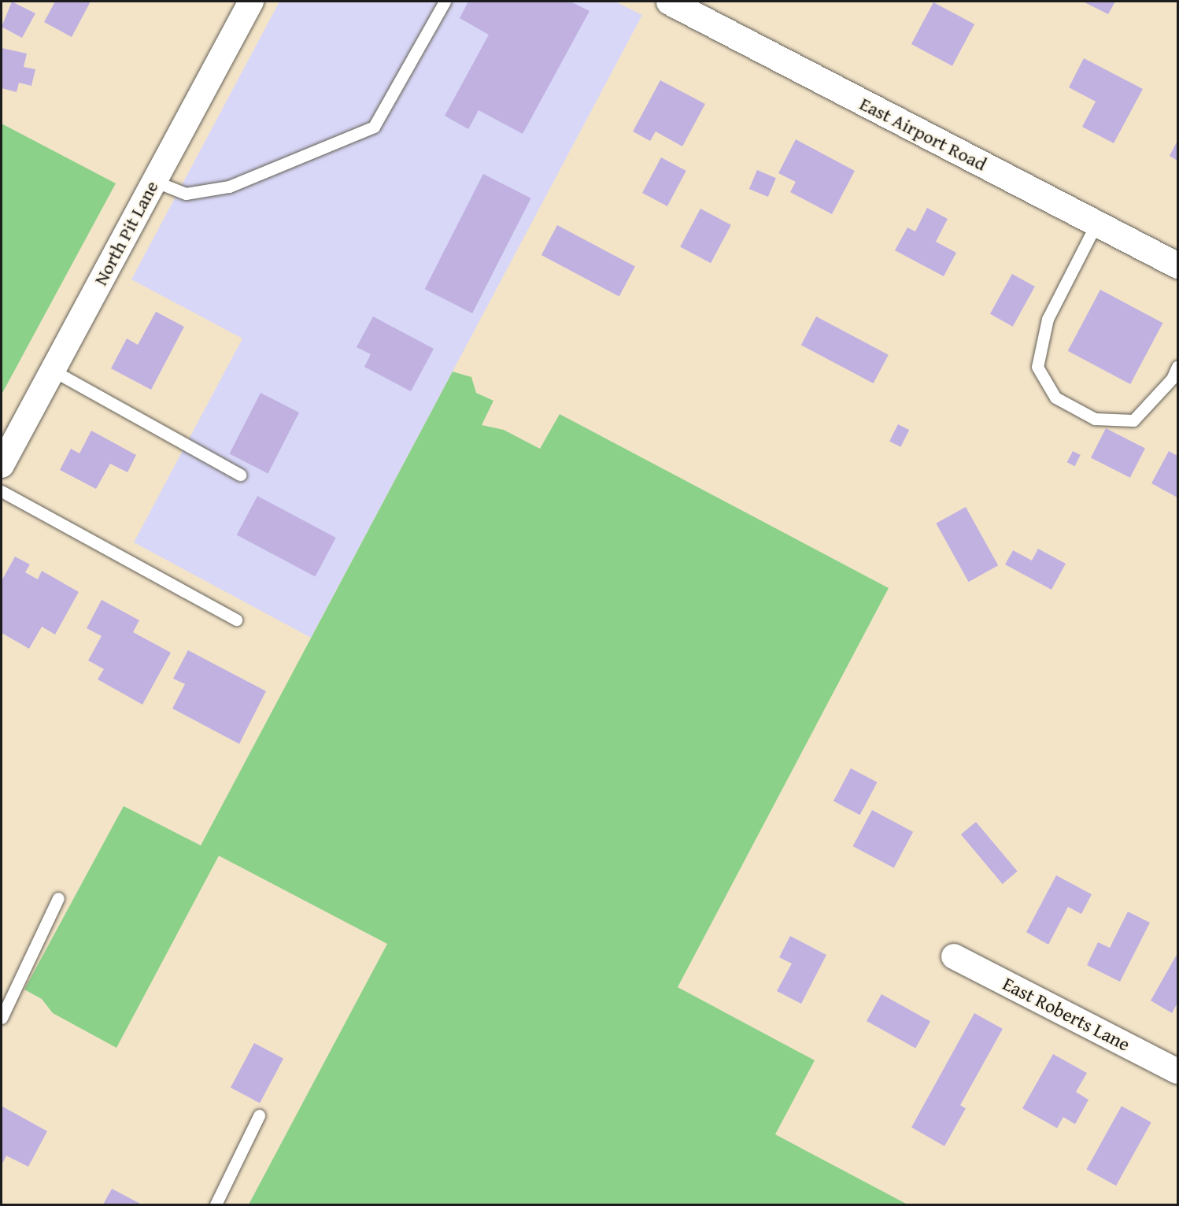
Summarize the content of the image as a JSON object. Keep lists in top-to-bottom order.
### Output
{
  "streets": {
    "street": ["East Airport Road", "North Pit Lane", "East Roberts Lane"]
  }
}
